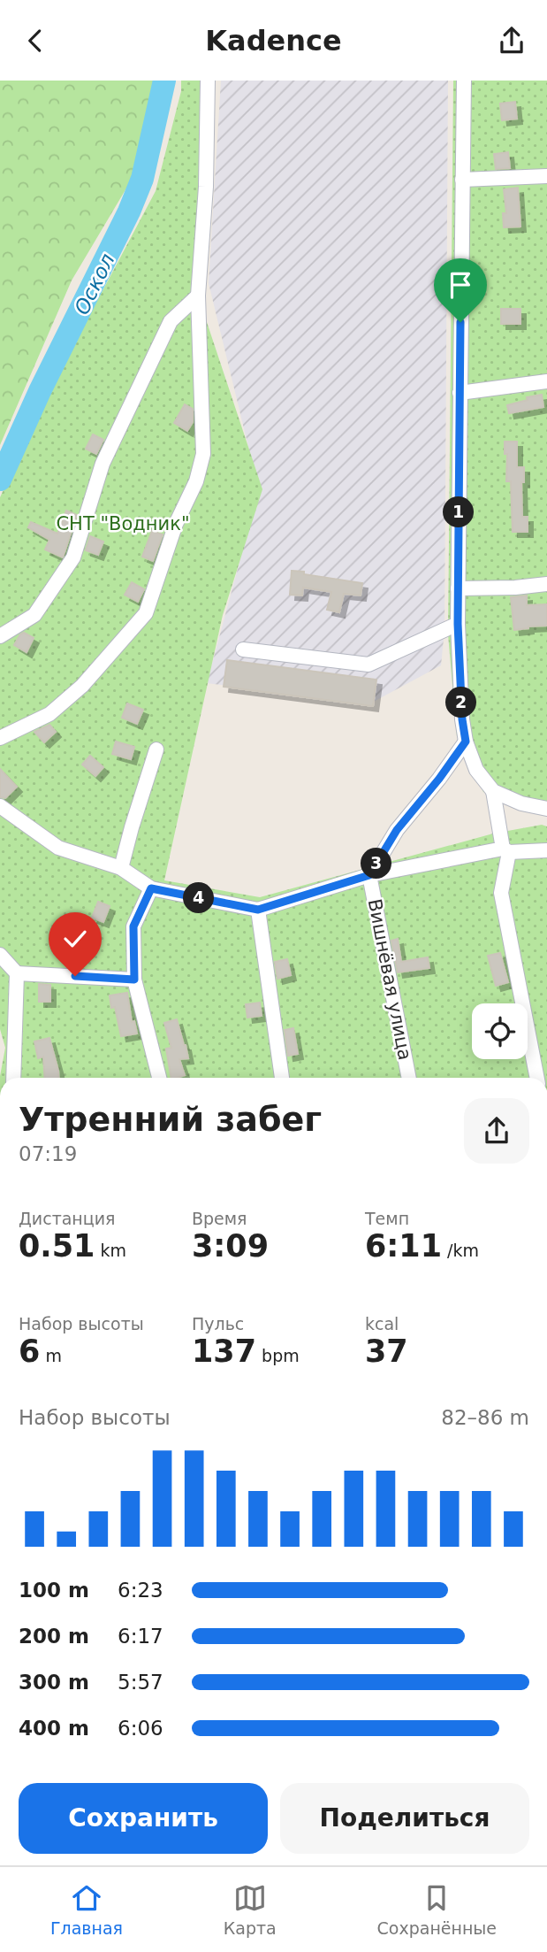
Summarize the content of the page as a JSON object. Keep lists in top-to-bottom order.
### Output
{
  "streets": {
    "street": ["Вишнёвая улица"]
  },
  "water": ["Оскол"],
  "parks": ["СНТ \"Водник\""],
  "page": {
    "header": "Kadence",
    "pins": [
      "1",
      "2",
      "3",
      "4"
    ],
    "heading": ["Утренний забег", "07:19"],
    "stats": [
      ["Дистанция", "0.51 km"],
      ["Время", "3:09"],
      ["Темп", "6:11 /km"],
      ["Набор высоты", "6 m"],
      ["Пульс", "137 bpm"],
      ["kcal", "37"]
    ],
    "chart": ["Набор высоты", "82–86 m"],
    "list": [
      {
        "name": "100 m",
        "note": "6:23"
      },
      {
        "name": "200 m",
        "note": "6:17"
      },
      {
        "name": "300 m",
        "note": "5:57"
      },
      {
        "name": "400 m",
        "note": "6:06"
      }
    ],
    "buttons": ["Сохранить", "Поделиться"],
    "tabs": ["Главная", "Карта", "Сохранённые"]
  }
}
